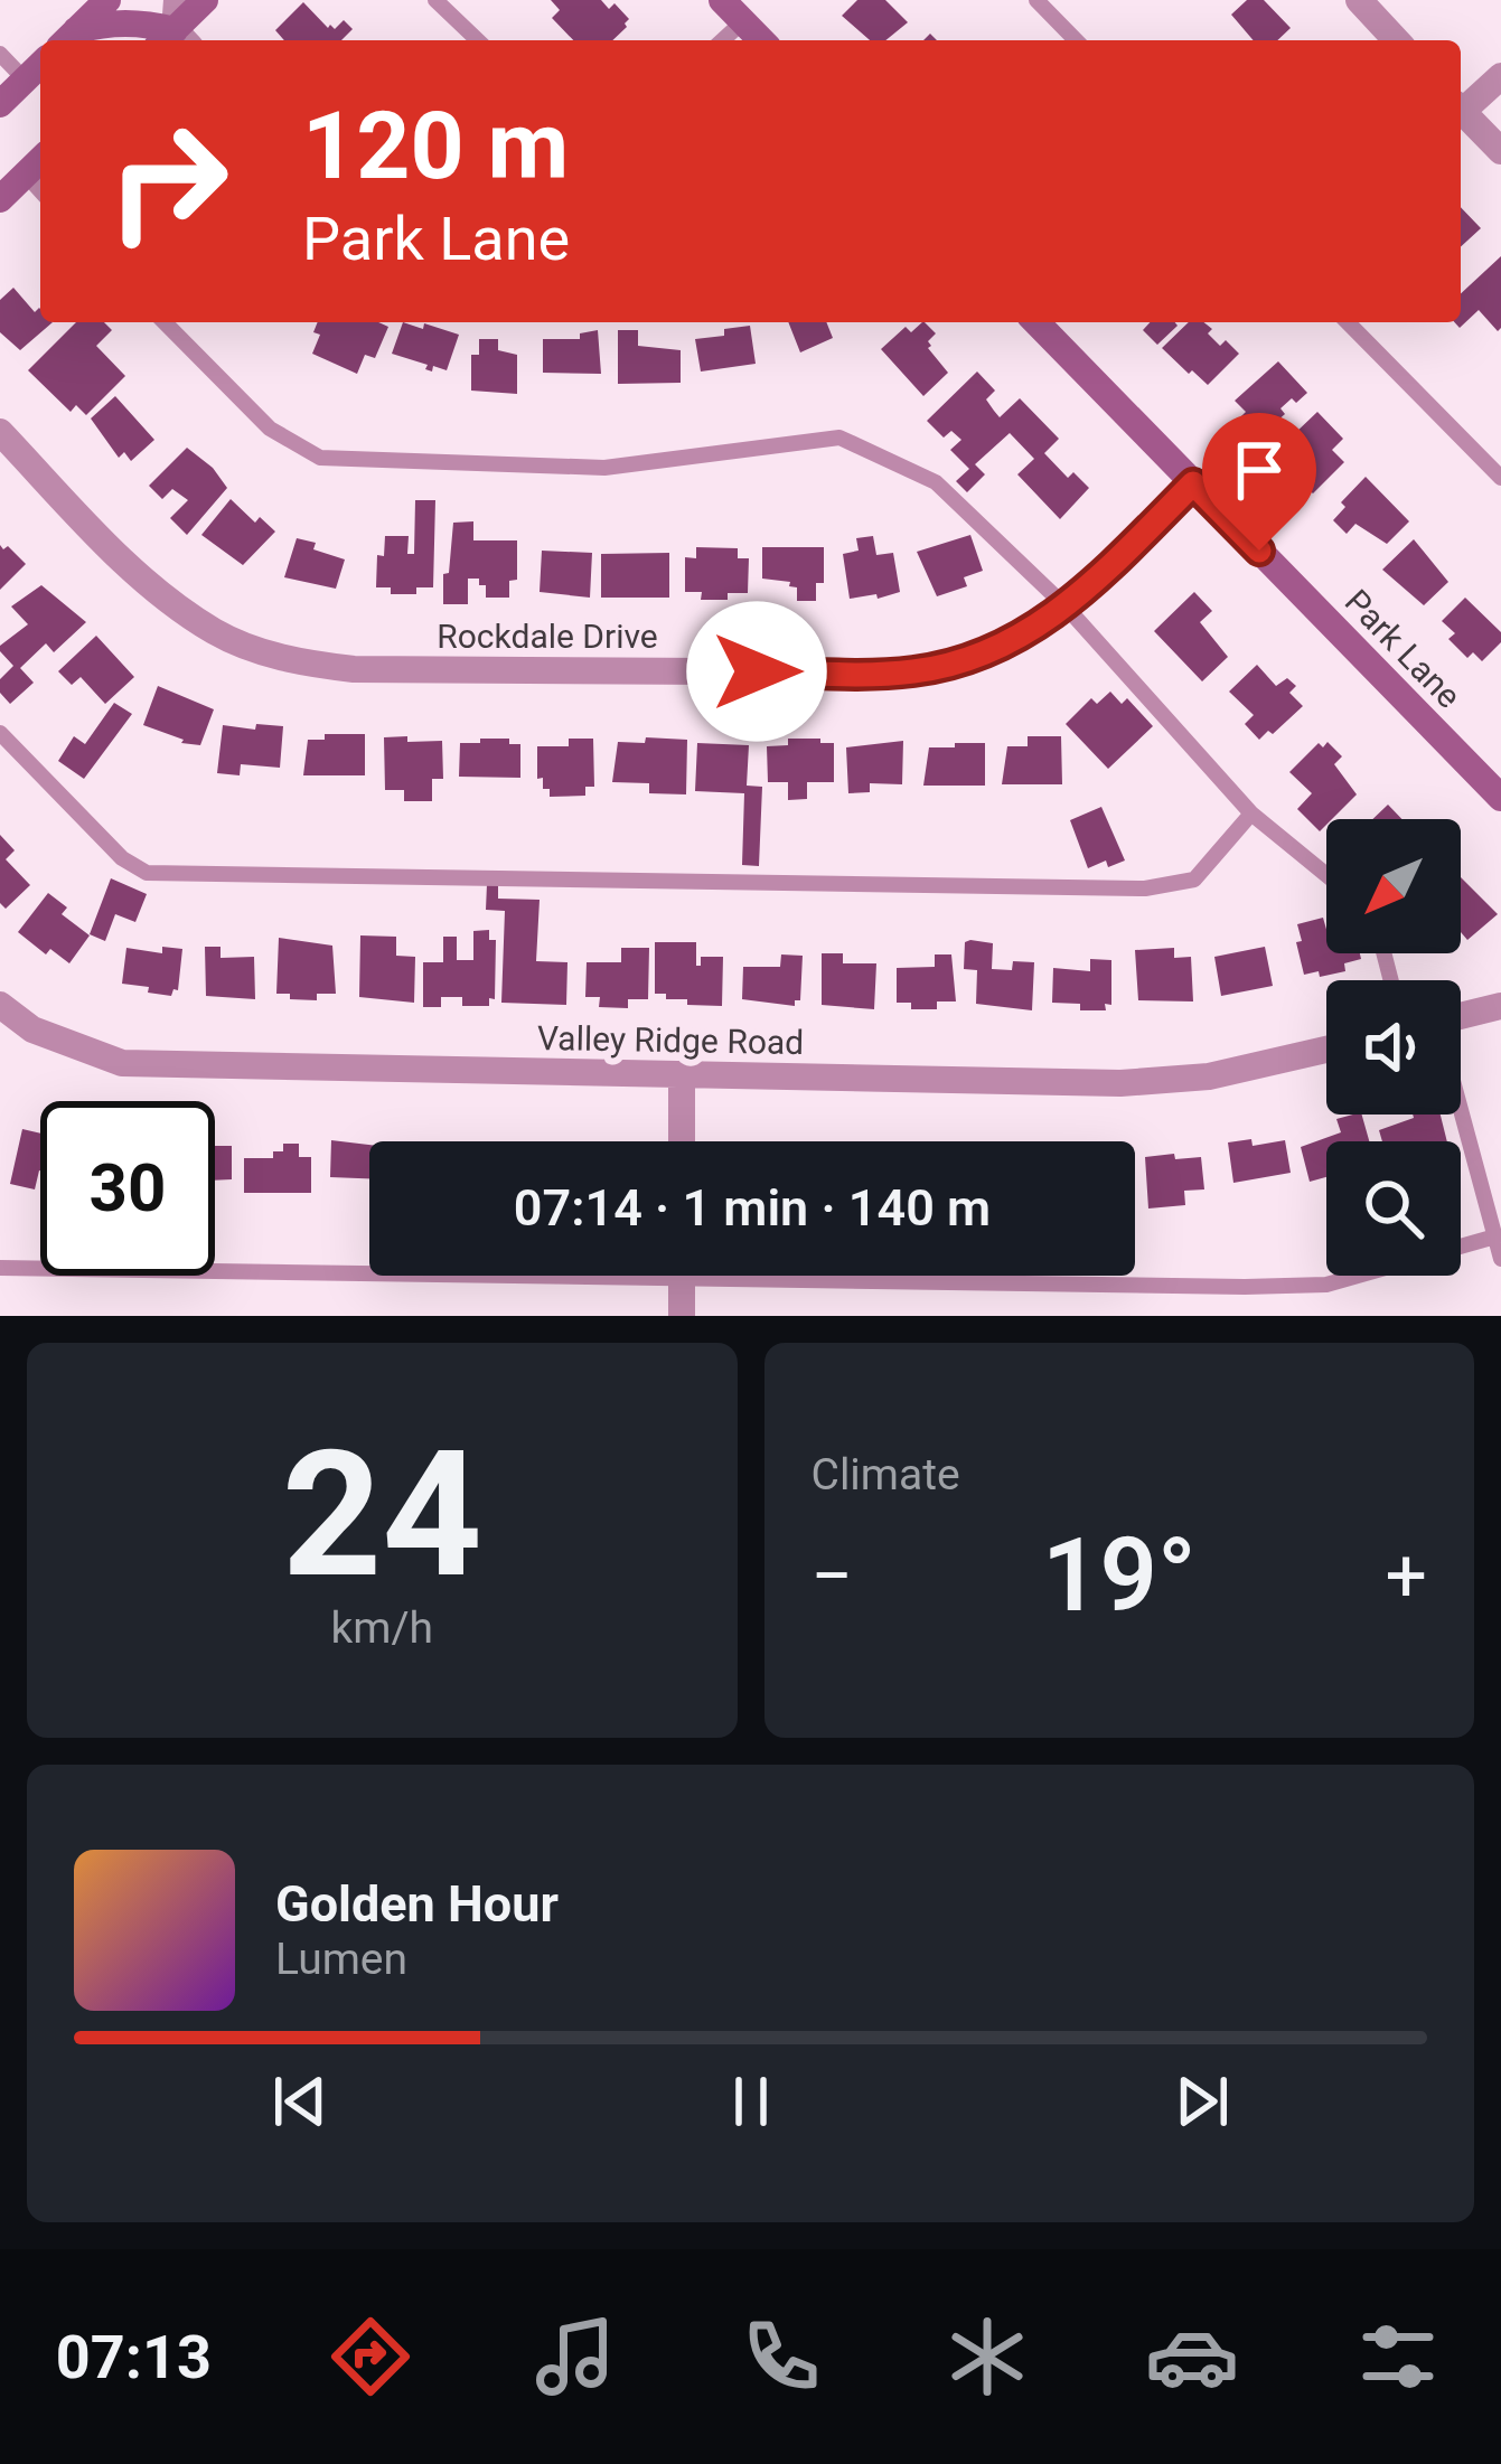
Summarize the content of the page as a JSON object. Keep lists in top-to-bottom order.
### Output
{
  "streets": {
    "street": ["Rockdale Drive", "Park Lane", "Valley Ridge Road"]
  },
  "crossings": [
    ["Rockdale Drive", "Park Lane"]
  ],
  "north": "bottom left",
  "page": {
    "turn": ["120 m", "Park Lane"],
    "limit": "30",
    "trip": "07:14 · 1 min · 140 m",
    "tile": [
      ["24", "km/h"],
      "Climate"
    ],
    "heat": ["−", "19°", "+"],
    "song": ["Golden Hour", "Lumen"],
    "tabs": "07:13"
  }
}
